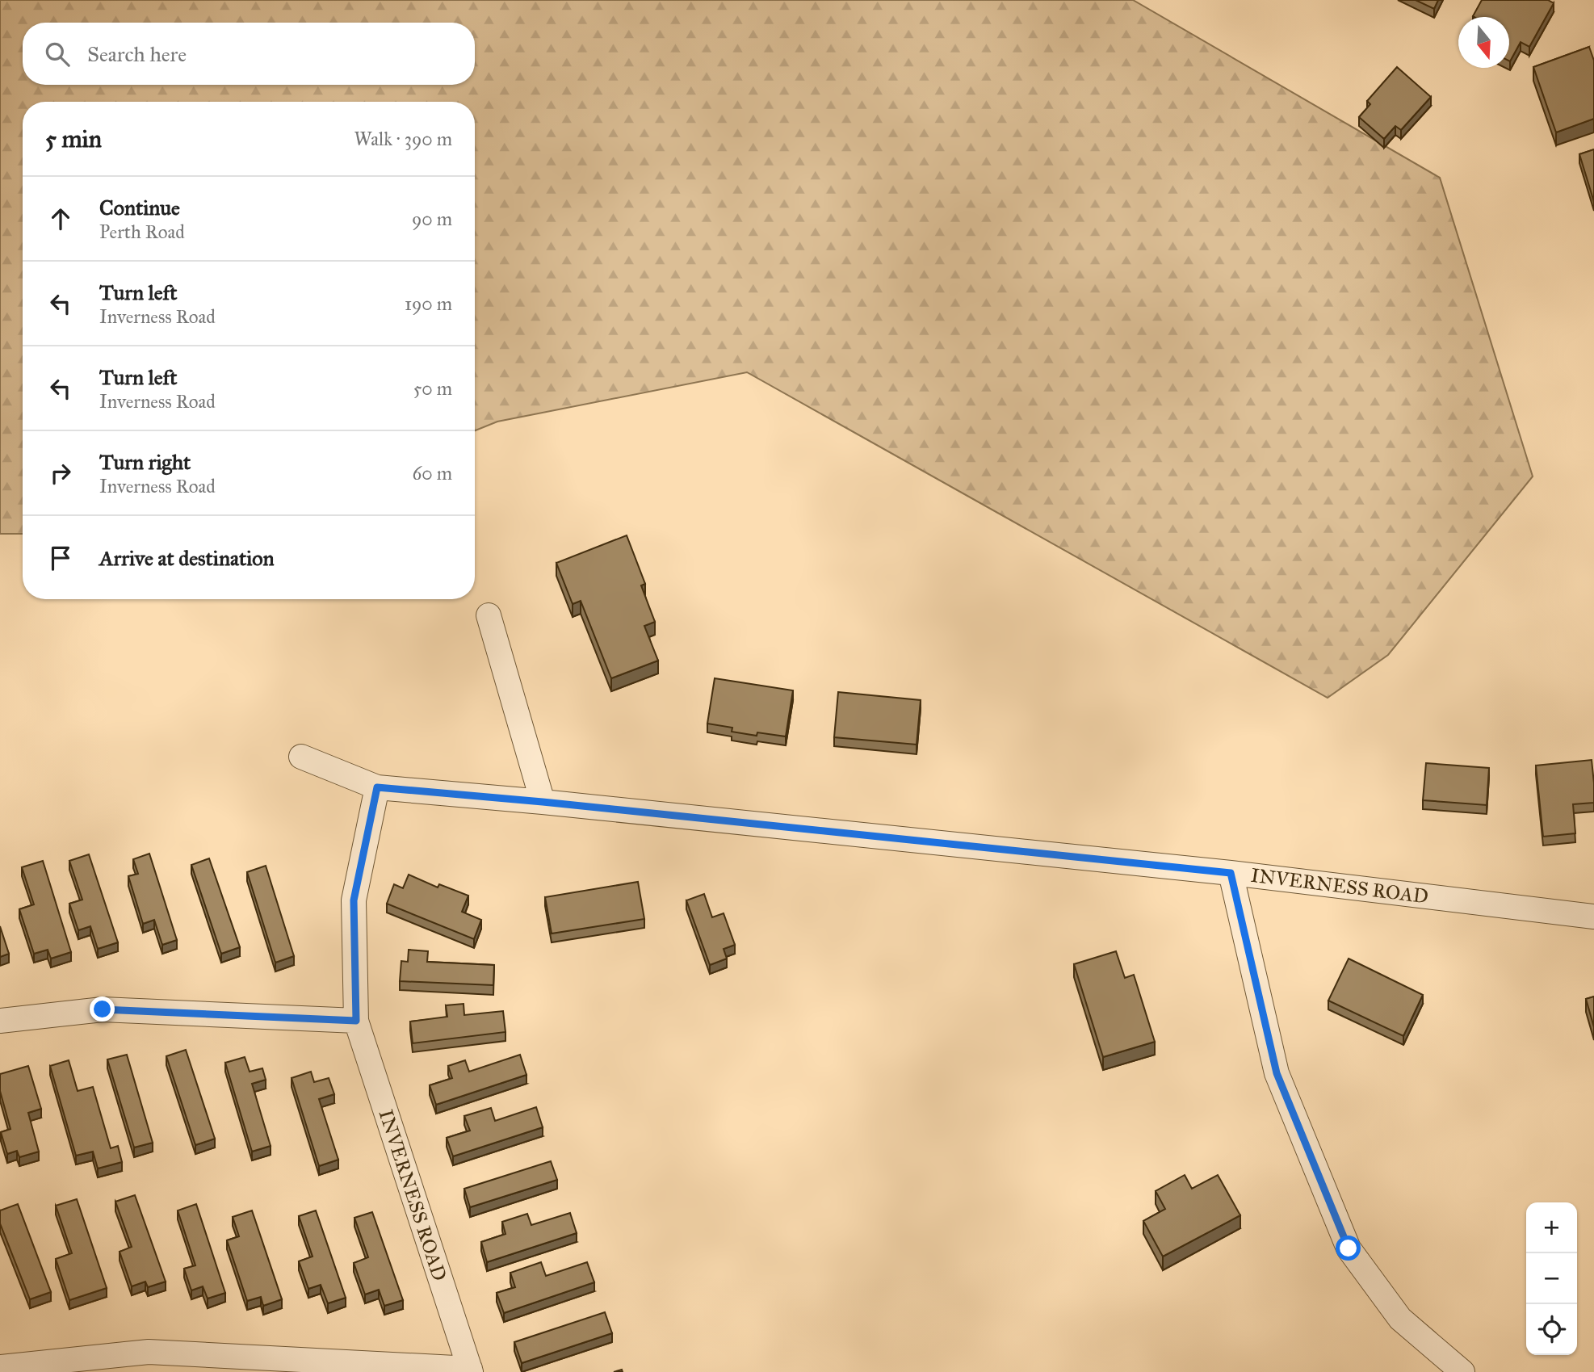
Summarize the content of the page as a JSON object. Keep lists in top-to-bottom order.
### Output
{
  "streets": {
    "street": ["INVERNESS ROAD"]
  },
  "north": "bottom",
  "page": {
    "search": "Search here",
    "heading": ["5 min", "Walk · 390 m"],
    "list": [
      ["Continue", "Perth Road", "90 m"],
      ["Turn left", "Inverness Road", "190 m"],
      ["Turn left", "Inverness Road", "50 m"],
      ["Turn right", "Inverness Road", "60 m"],
      "Arrive at destination"
    ],
    "map_buttons": ["+", "−"]
  }
}
